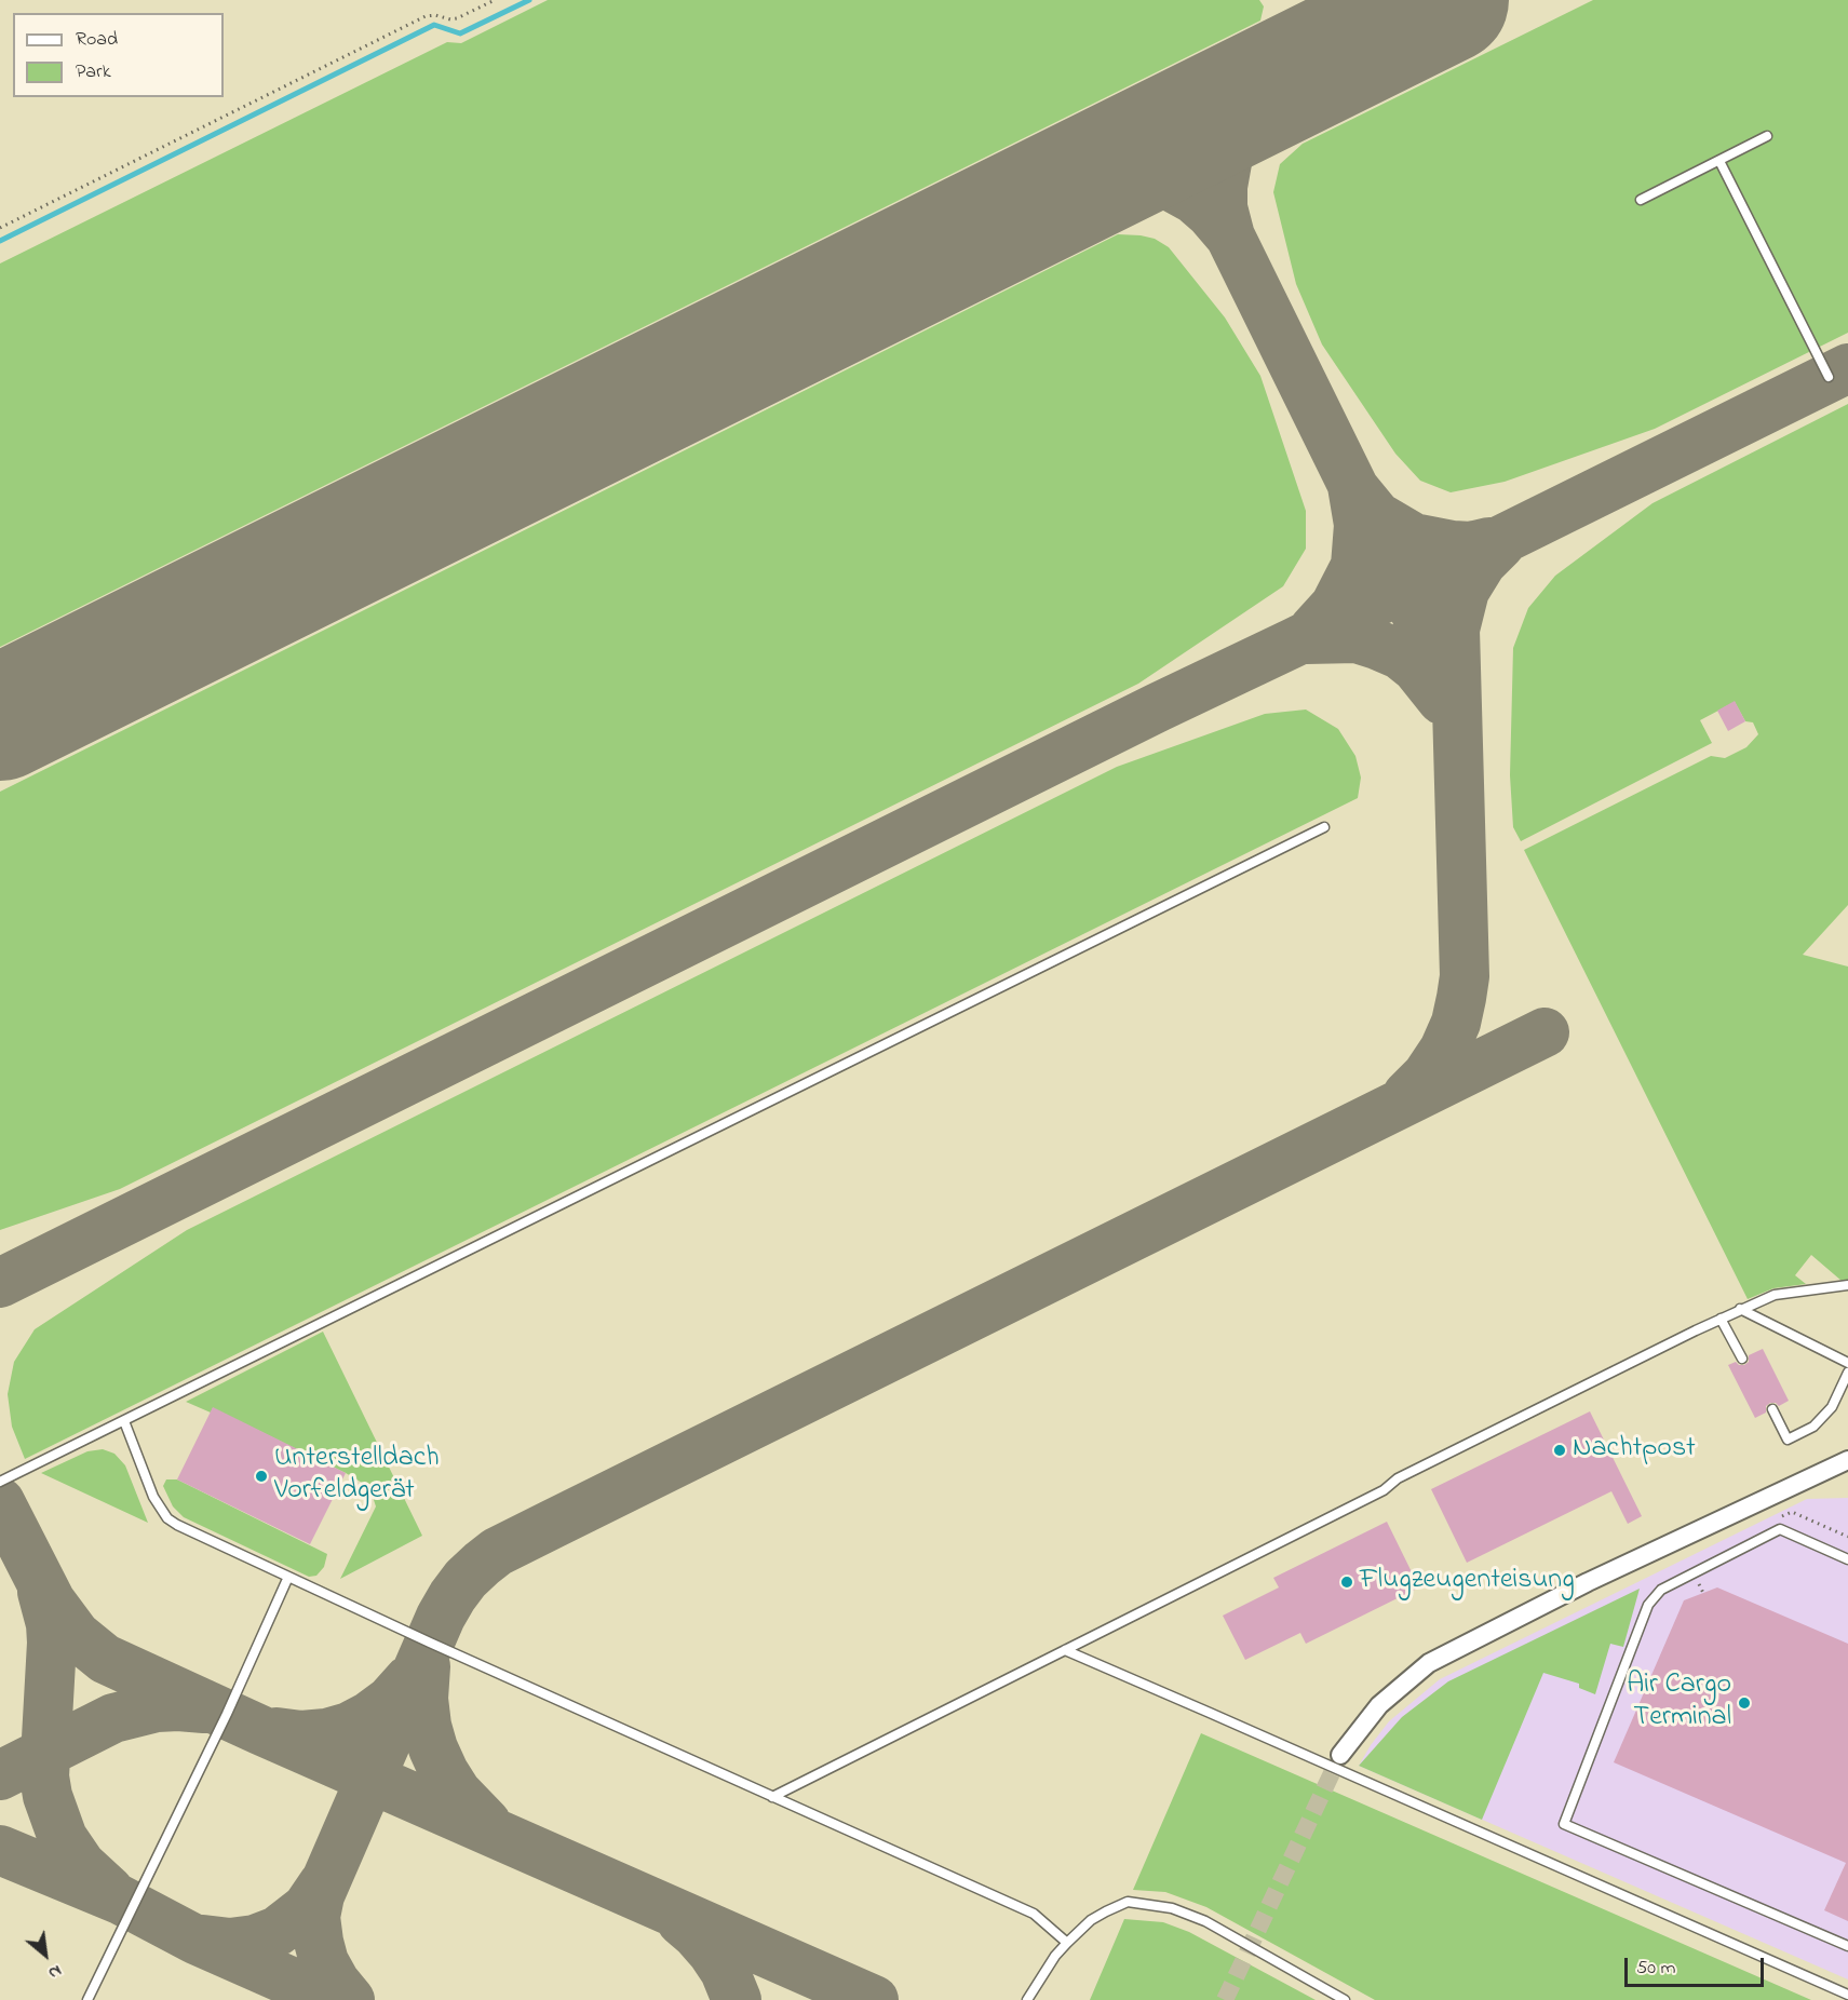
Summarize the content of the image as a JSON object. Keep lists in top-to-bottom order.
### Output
{
  "places": [
    "Nachtpost",
    "Unterstelldach Vorfeldgerät",
    "Flugzeugenteisung",
    "Air Cargo Terminal"
  ],
  "legend": ["Road", "Park"],
  "scale_bar": "50 m",
  "north": "bottom right"
}
